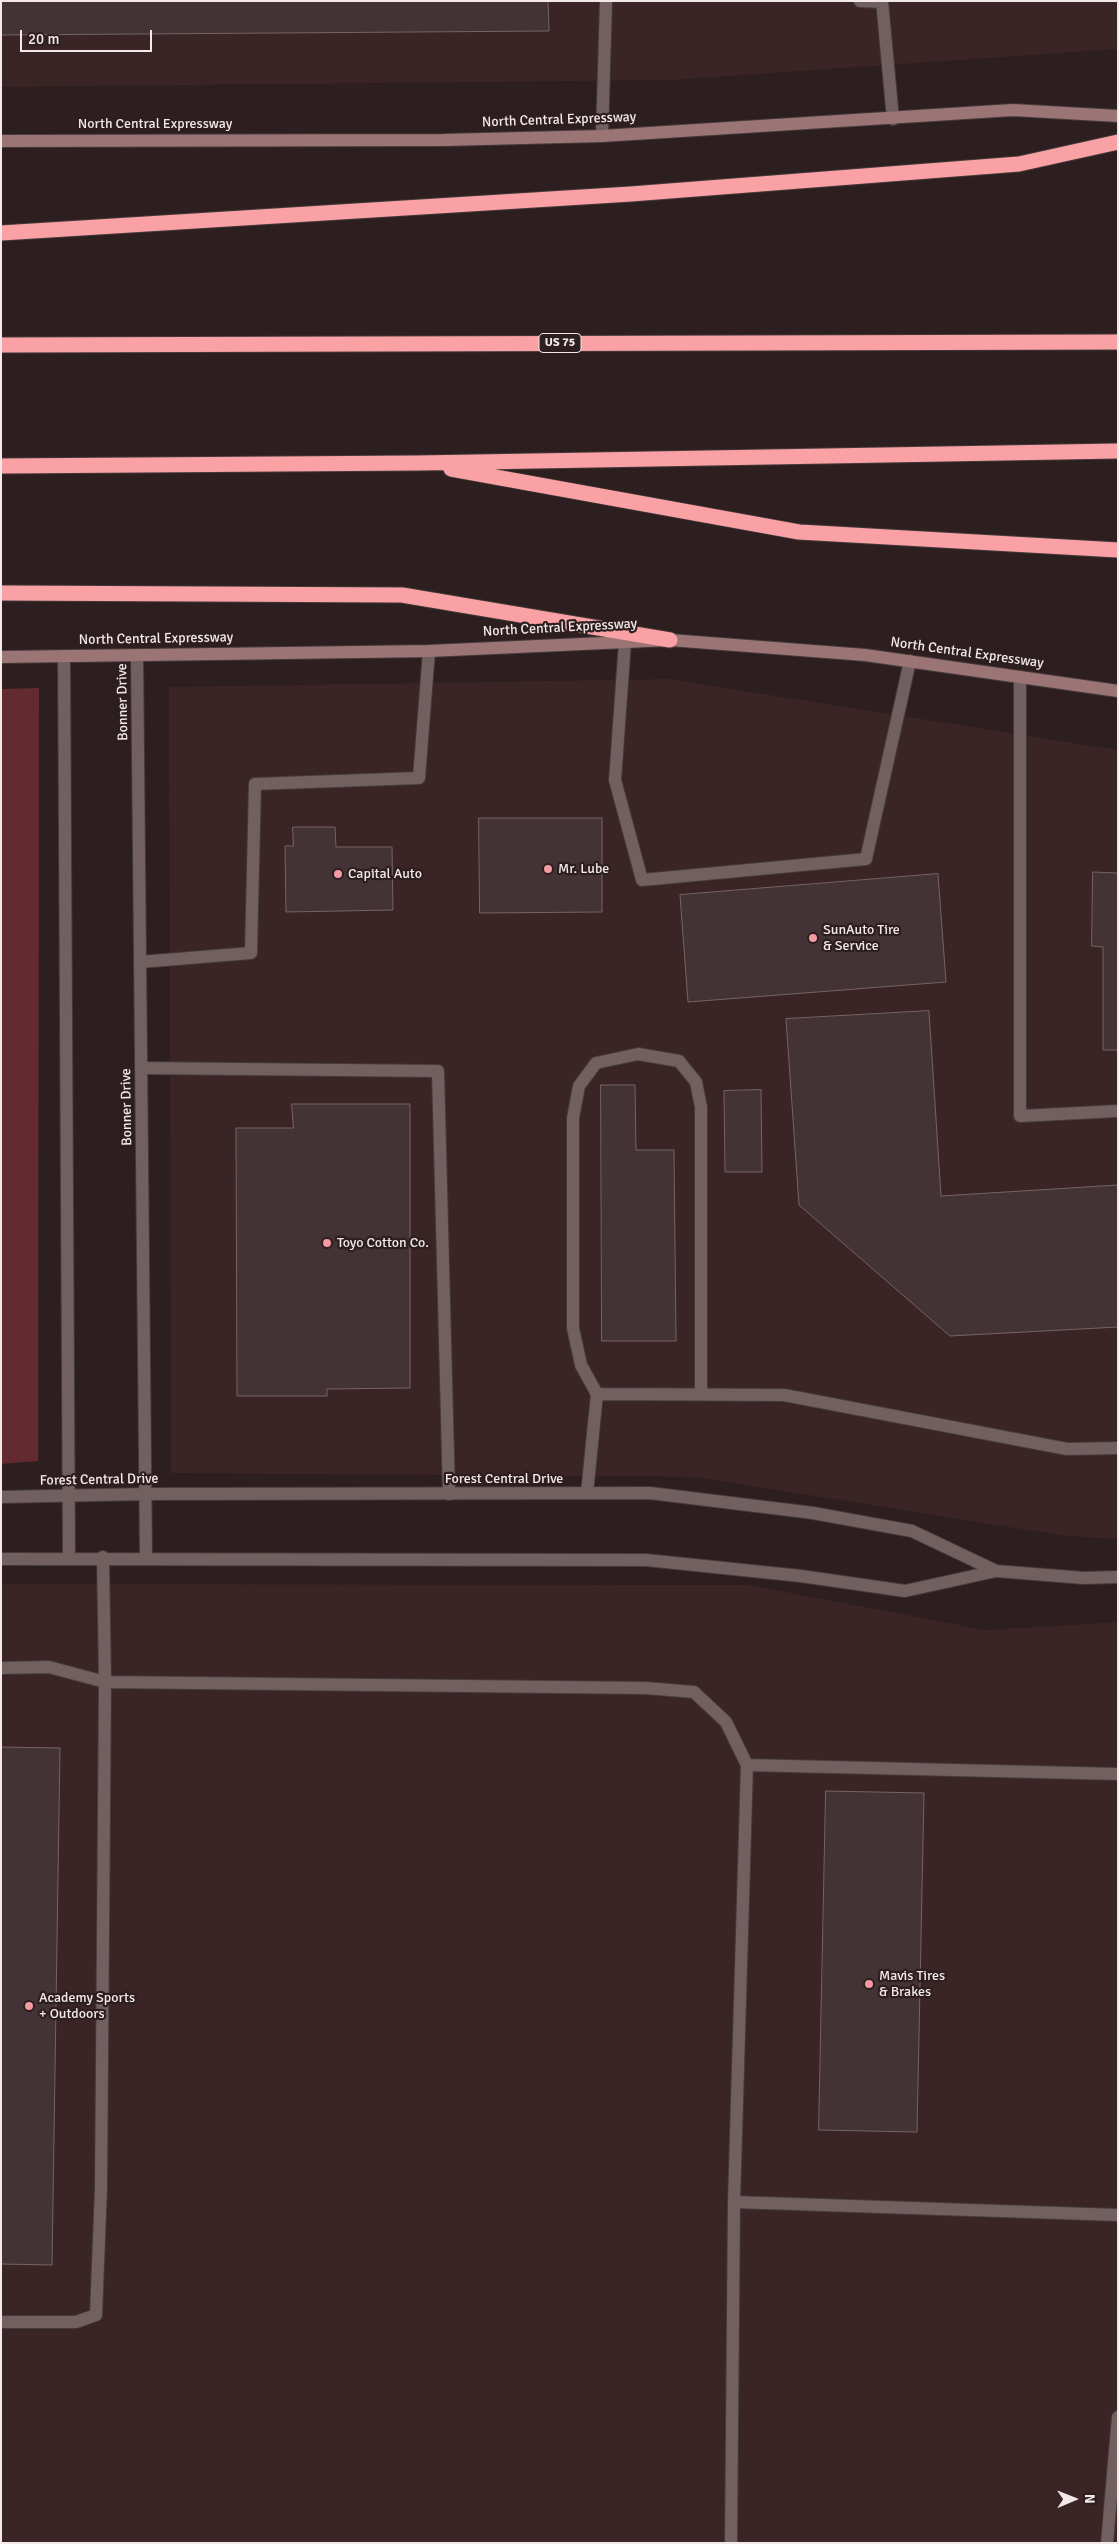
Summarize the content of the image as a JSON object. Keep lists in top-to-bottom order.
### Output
{
  "streets": {
    "highway": ["US 75"],
    "main road": ["North Central Expressway"],
    "street": ["Bonner Drive", "Forest Central Drive"]
  },
  "crossings": [
    ["North Central Expressway", "Bonner Drive"],
    ["Bonner Drive", "Forest Central Drive"]
  ],
  "places": [
    "Mr. Lube",
    "Capital Auto",
    "SunAuto Tire & Service",
    "Toyo Cotton Co.",
    "Mavis Tires & Brakes",
    "Academy Sports + Outdoors"
  ],
  "scale_bar": "20 m",
  "north": "right"
}
